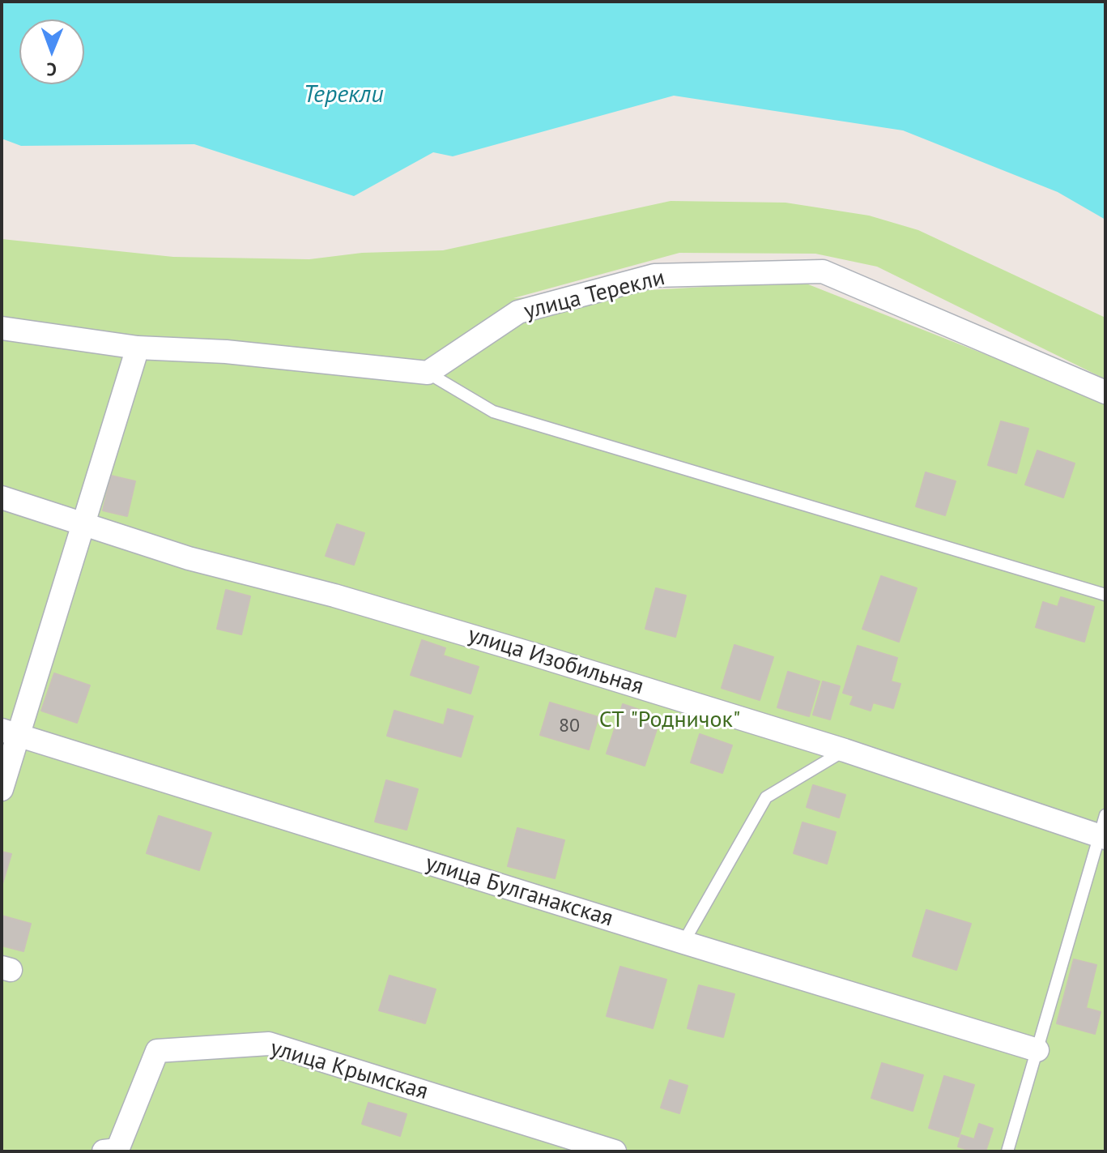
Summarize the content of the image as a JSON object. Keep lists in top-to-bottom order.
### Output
{
  "streets": {
    "street": [
      "улица Терекли",
      "улица Изобильная",
      "улица Булганакская",
      "улица Крымская"
    ]
  },
  "water": ["Терекли"],
  "parks": ["СТ \"Родничок\""],
  "house_numbers": ["80"],
  "north": "bottom"
}
